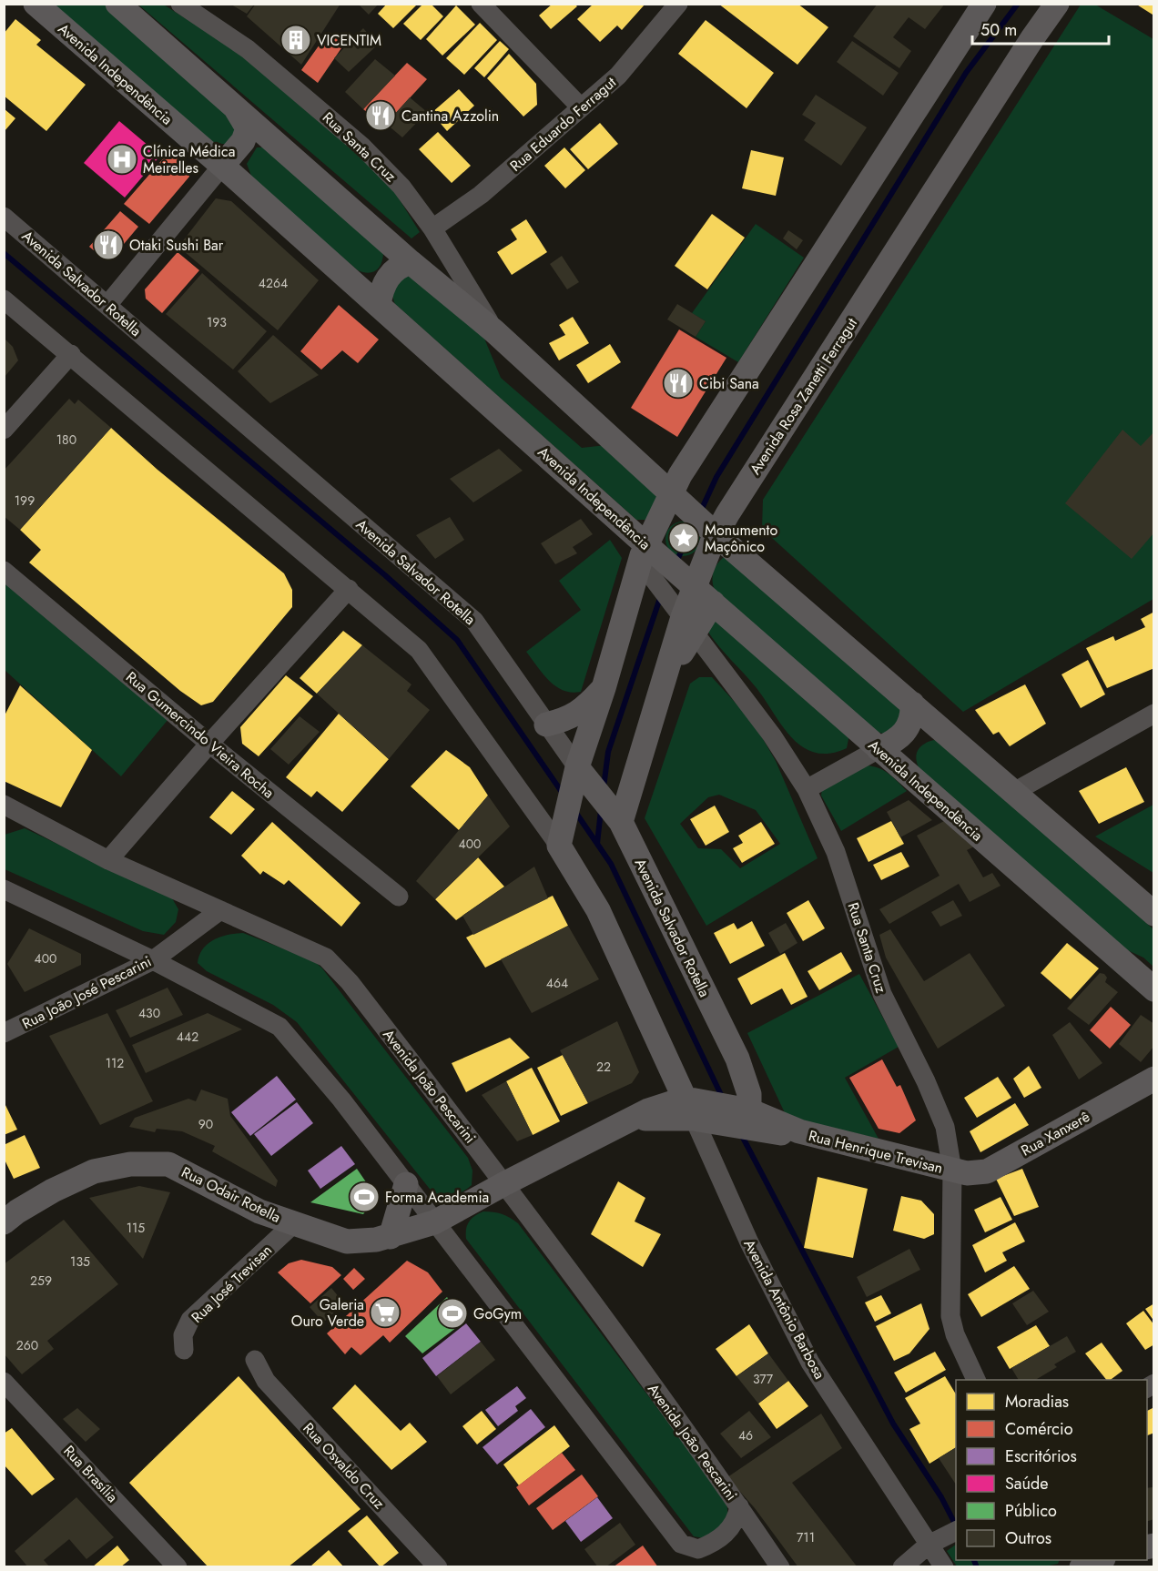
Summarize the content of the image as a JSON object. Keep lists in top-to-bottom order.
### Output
{
  "streets": {
    "main road": [
      "Avenida Independência",
      "Avenida Salvador Rotella",
      "Avenida Rosa Zanetti Ferragut",
      "Rua Xanxerê",
      "Rua Henrique Trevisan",
      "Rua Odair Rotella"
    ],
    "street": [
      "Rua Eduardo Ferragut",
      "Rua Santa Cruz",
      "Rua Gumercindo Vieira Rocha",
      "Rua João José Pescarini",
      "Avenida João Pescarini",
      "Rua José Trevisan",
      "Avenida Antônio Barbosa",
      "Rua Osvaldo Cruz",
      "Rua Brasília"
    ]
  },
  "crossings": [
    ["Avenida Independência", "Rua Santa Cruz"],
    ["Avenida Independência", "Avenida Rosa Zanetti Ferragut"],
    ["Rua Eduardo Ferragut", "Rua Santa Cruz"],
    ["Rua Santa Cruz", "Avenida Rosa Zanetti Ferragut"],
    ["Rua Santa Cruz", "Rua Xanxerê"],
    ["Rua Santa Cruz", "Rua Henrique Trevisan"],
    ["Avenida Salvador Rotella", "Avenida Rosa Zanetti Ferragut"],
    ["Avenida Salvador Rotella", "Rua Henrique Trevisan"],
    ["Rua João José Pescarini", "Avenida João Pescarini"],
    ["Avenida João Pescarini", "Rua Odair Rotella"],
    ["Rua Xanxerê", "Rua Henrique Trevisan"],
    ["Rua Henrique Trevisan", "Rua Odair Rotella"],
    ["Rua Henrique Trevisan", "Avenida Antônio Barbosa"],
    ["Rua Odair Rotella", "Rua José Trevisan"],
    ["Rua Odair Rotella", "Avenida Antônio Barbosa"]
  ],
  "places": {
    "building": ["VICENTIM"],
    "restaurant": ["Cantina Azzolin", "Otaki Sushi Bar", "Cibi Sana"],
    "hospital": ["Clínica Médica Meirelles"],
    "place": ["Monumento Maçônico"],
    "sports": ["Forma Academia", "GoGym"],
    "supermarket": ["Galeria Ouro Verde"]
  },
  "house_numbers": [
    "4264",
    "193",
    "180",
    "199",
    "400",
    "400",
    "464",
    "430",
    "442",
    "112",
    "22",
    "90",
    "115",
    "135",
    "259",
    "260",
    "377",
    "46",
    "711"
  ],
  "legend": [
    "Moradias",
    "Comércio",
    "Escritórios",
    "Saúde",
    "Público",
    "Outros"
  ],
  "scale_bar": "50 m"
}
